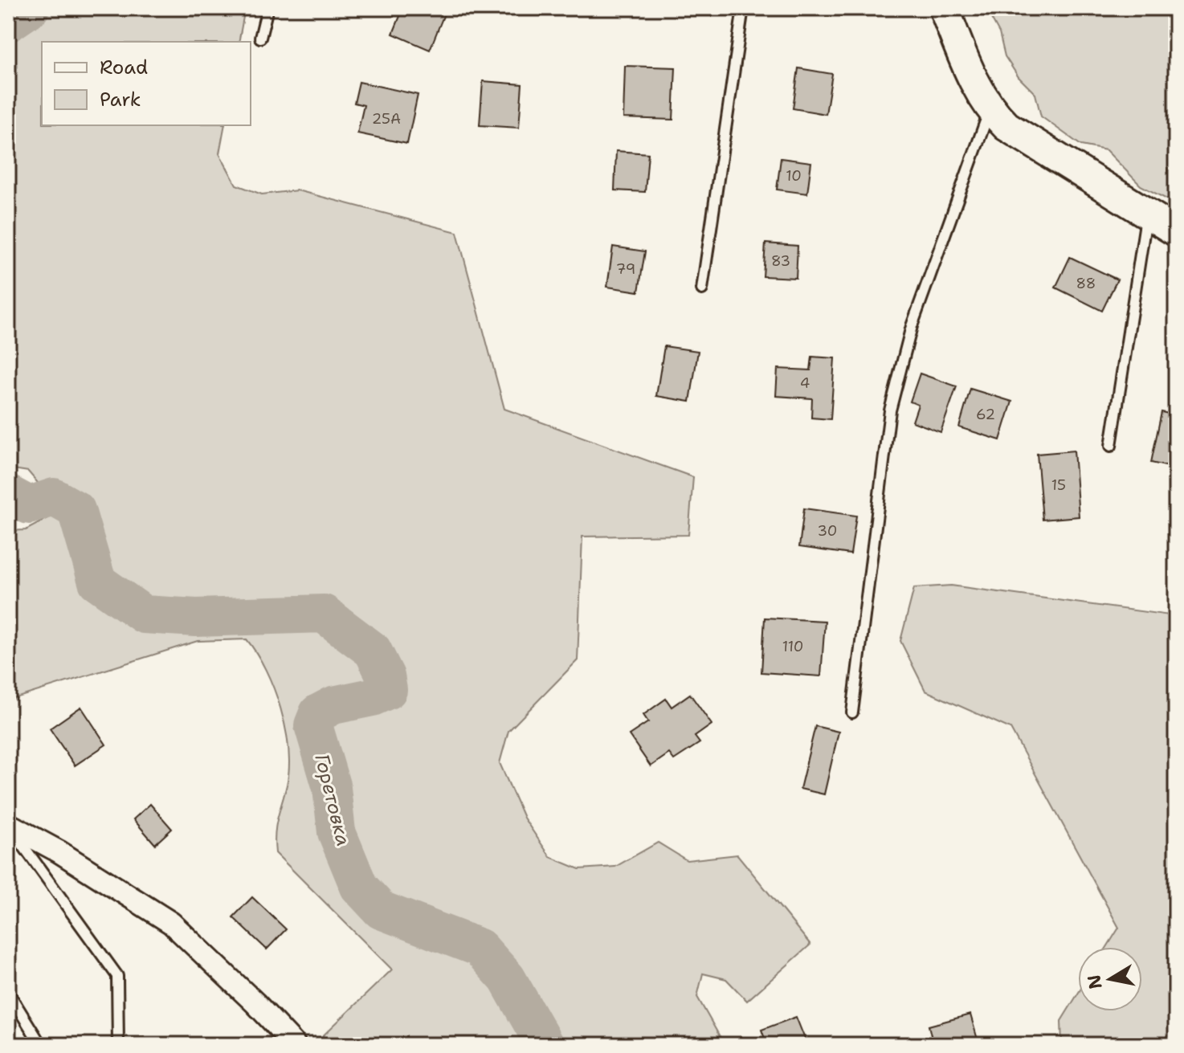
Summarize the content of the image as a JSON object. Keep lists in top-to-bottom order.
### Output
{
  "water": ["Горетовка"],
  "house_numbers": [
    "25А",
    "10",
    "83",
    "79",
    "88",
    "4",
    "62",
    "15",
    "30",
    "110"
  ],
  "legend": ["Road", "Park"],
  "north": "left"
}
